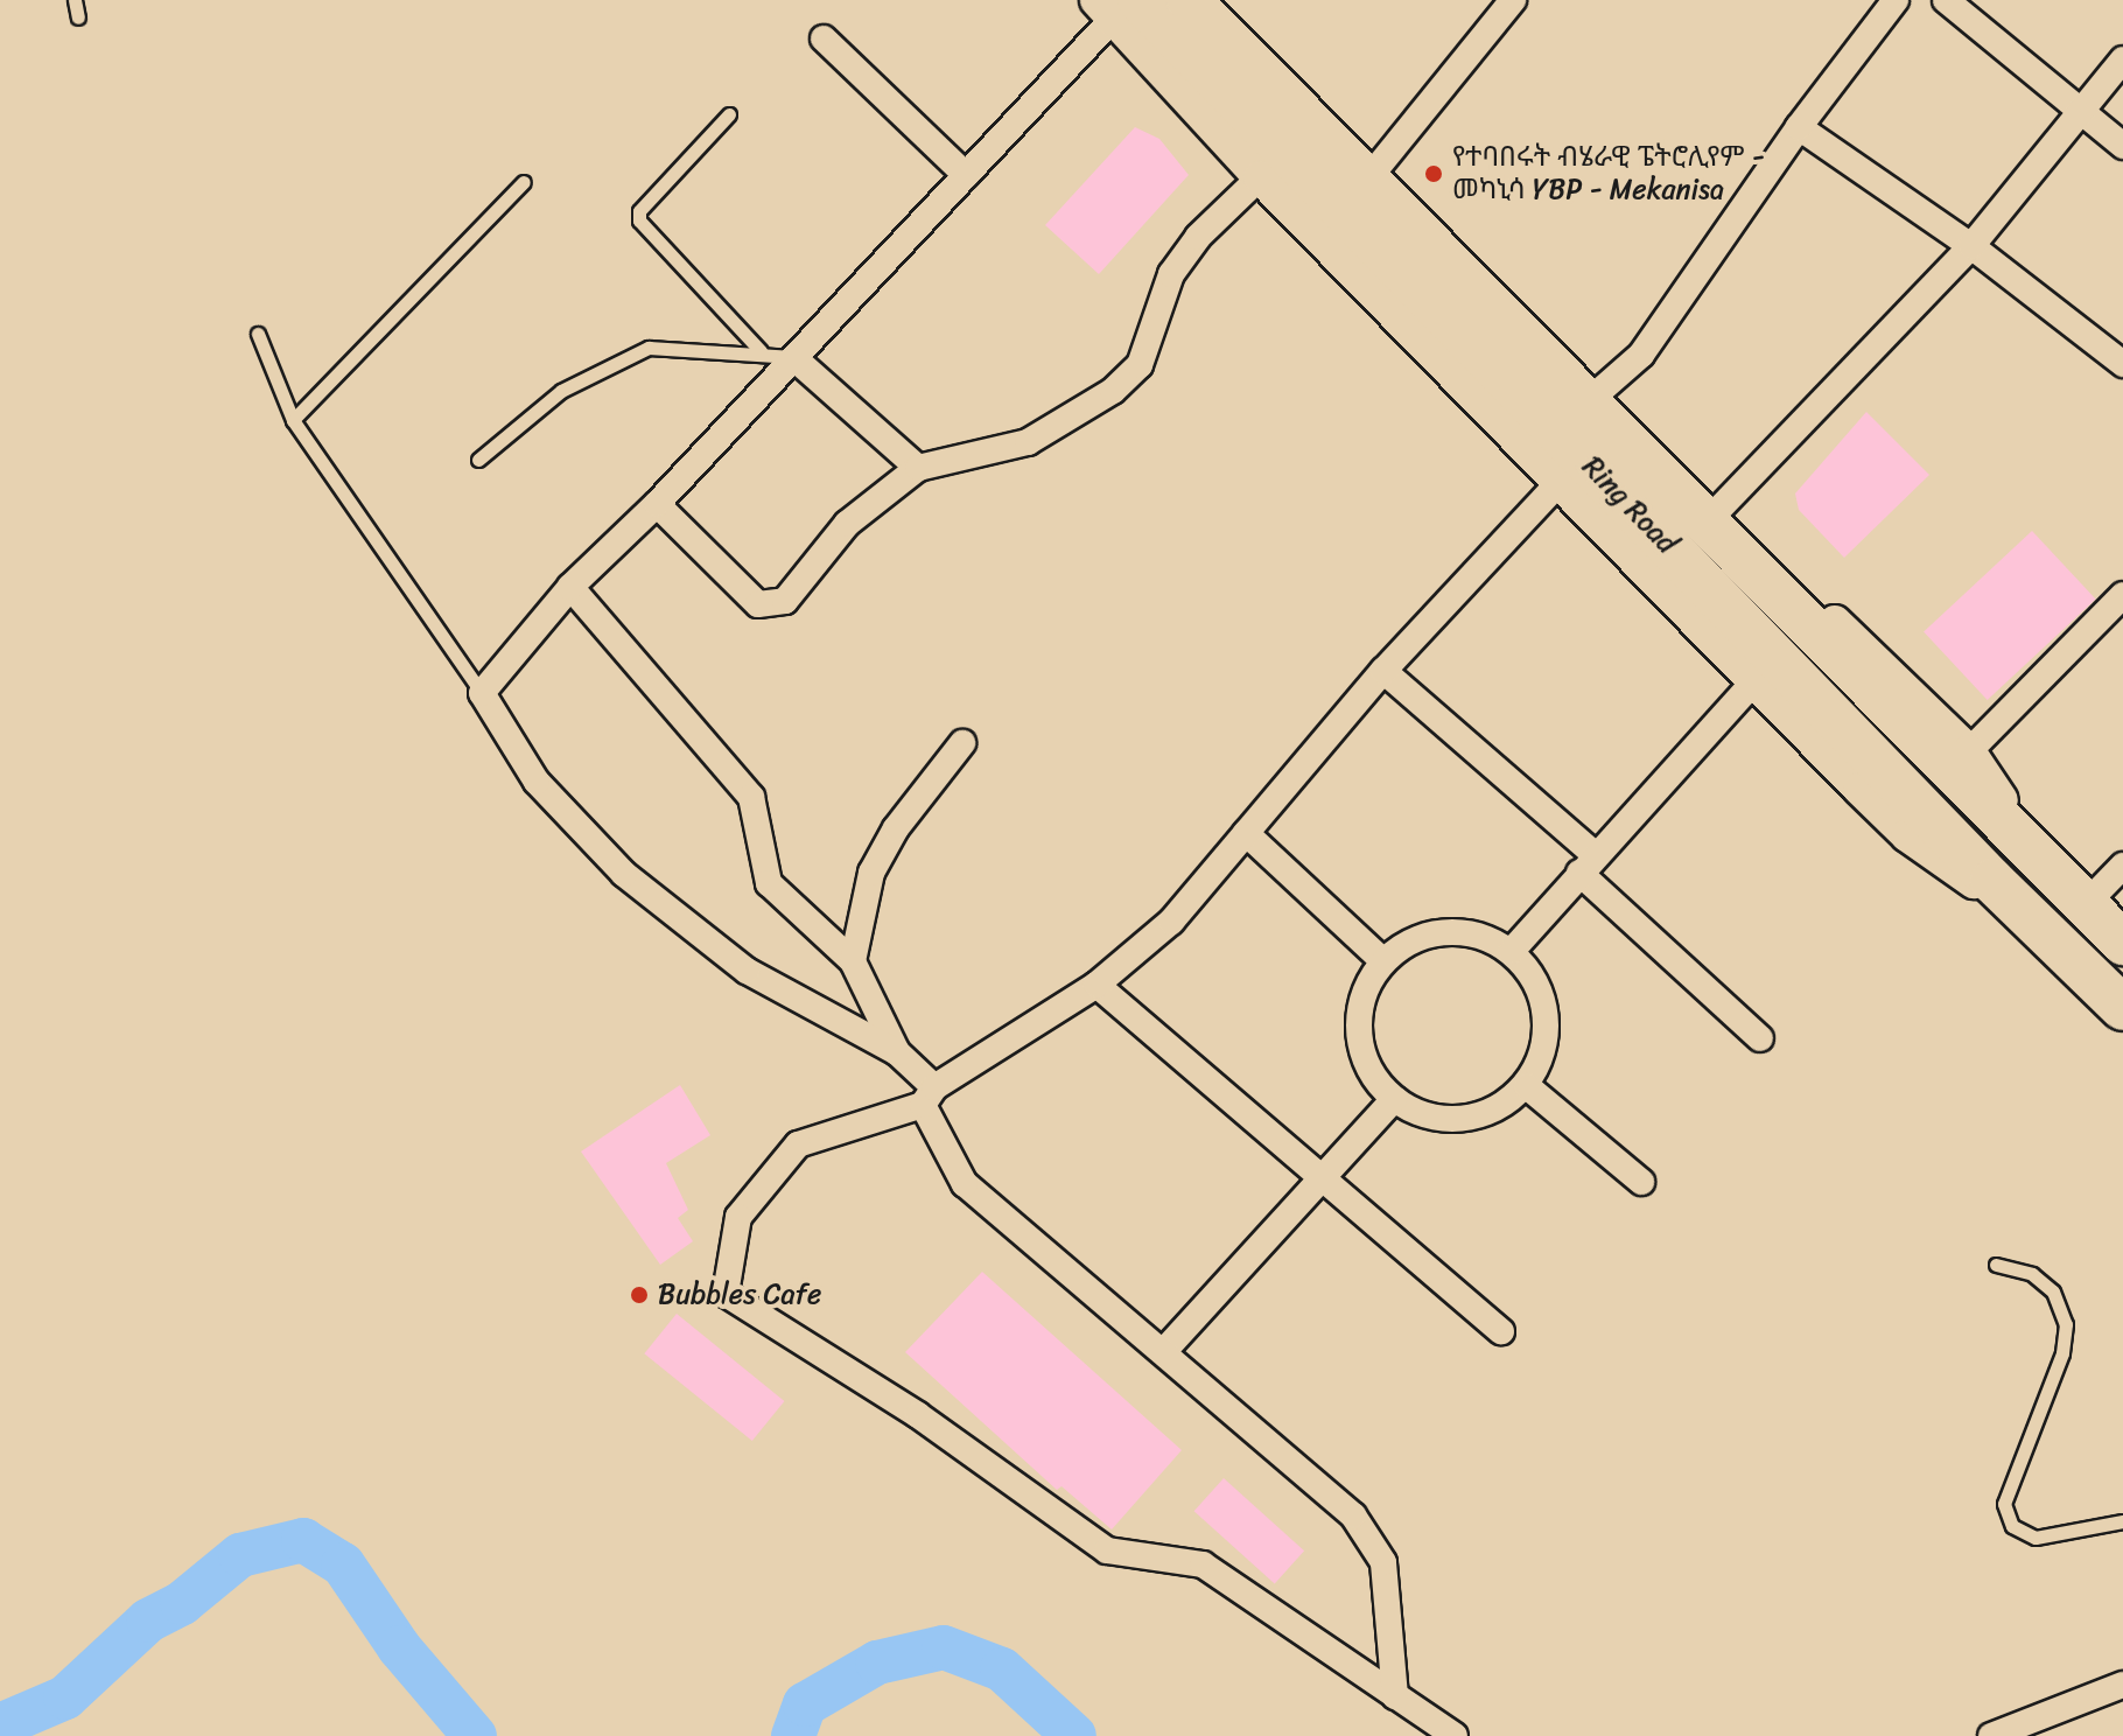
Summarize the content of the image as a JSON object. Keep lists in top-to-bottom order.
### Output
{
  "streets": {
    "highway": ["Ring Road"]
  },
  "places": ["የተባበሩት ብሄራዊ ፔትሮሊየም - መካኒሳ YBP - Mekanisa", "Bubbles Cafe"]
}
